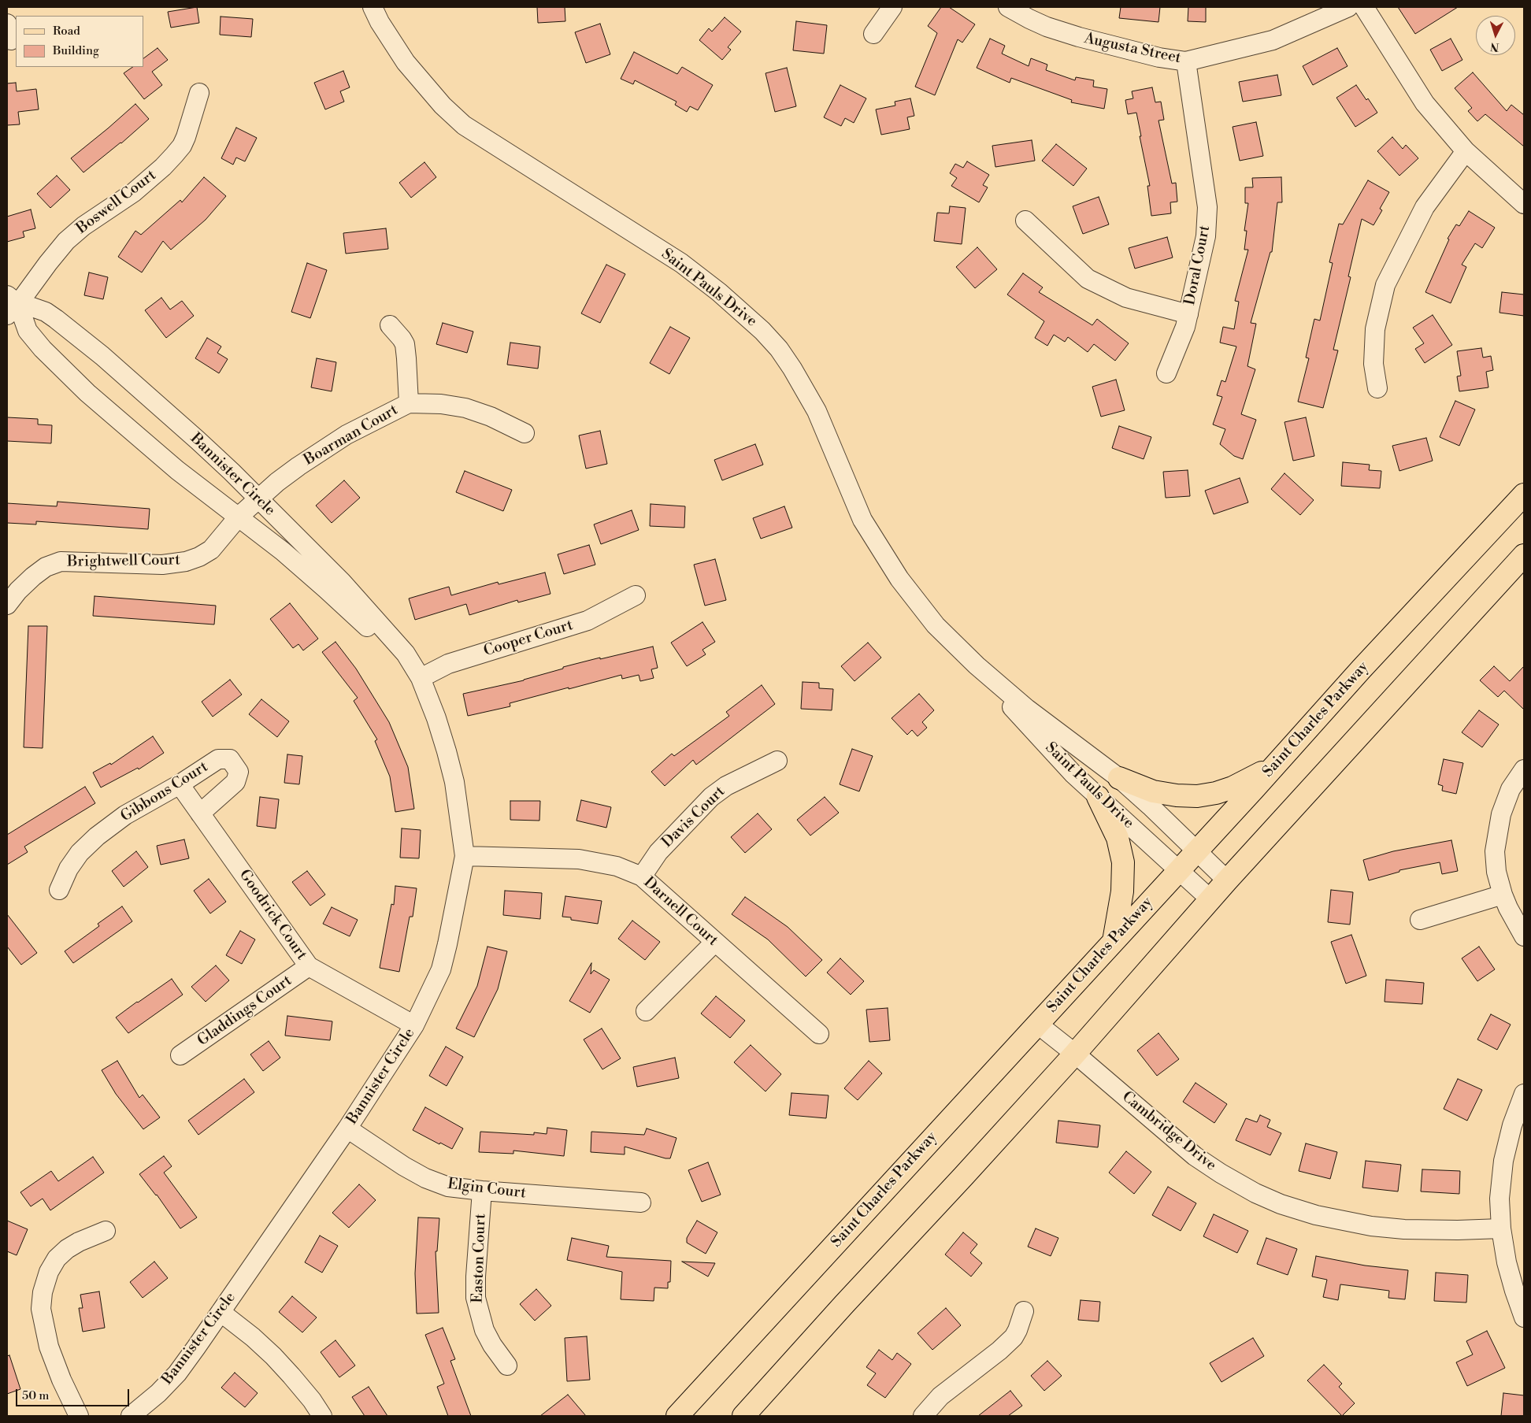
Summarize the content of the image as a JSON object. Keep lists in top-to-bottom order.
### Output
{
  "streets": {
    "main road": ["Saint Charles Parkway"],
    "street": [
      "Augusta Street",
      "Boswell Court",
      "Doral Court",
      "Saint Pauls Drive",
      "Boarman Court",
      "Bannister Circle",
      "Brightwell Court",
      "Cooper Court",
      "Gibbons Court",
      "Davis Court",
      "Darnell Court",
      "Goodrick Court",
      "Gladdings Court",
      "Cambridge Drive",
      "Elgin Court",
      "Easton Court"
    ]
  },
  "crossings": [
    ["Augusta Street", "Doral Court"],
    ["Boswell Court", "Bannister Circle"],
    ["Saint Pauls Drive", "Saint Charles Parkway"],
    ["Boarman Court", "Bannister Circle"],
    ["Boarman Court", "Brightwell Court"],
    ["Bannister Circle", "Brightwell Court"],
    ["Bannister Circle", "Cooper Court"],
    ["Bannister Circle", "Darnell Court"],
    ["Bannister Circle", "Goodrick Court"],
    ["Bannister Circle", "Elgin Court"],
    ["Saint Charles Parkway", "Cambridge Drive"],
    ["Gibbons Court", "Goodrick Court"],
    ["Davis Court", "Darnell Court"],
    ["Goodrick Court", "Gladdings Court"],
    ["Elgin Court", "Easton Court"]
  ],
  "legend": ["Road", "Building"],
  "scale_bar": "50 m",
  "north": "bottom"
}
